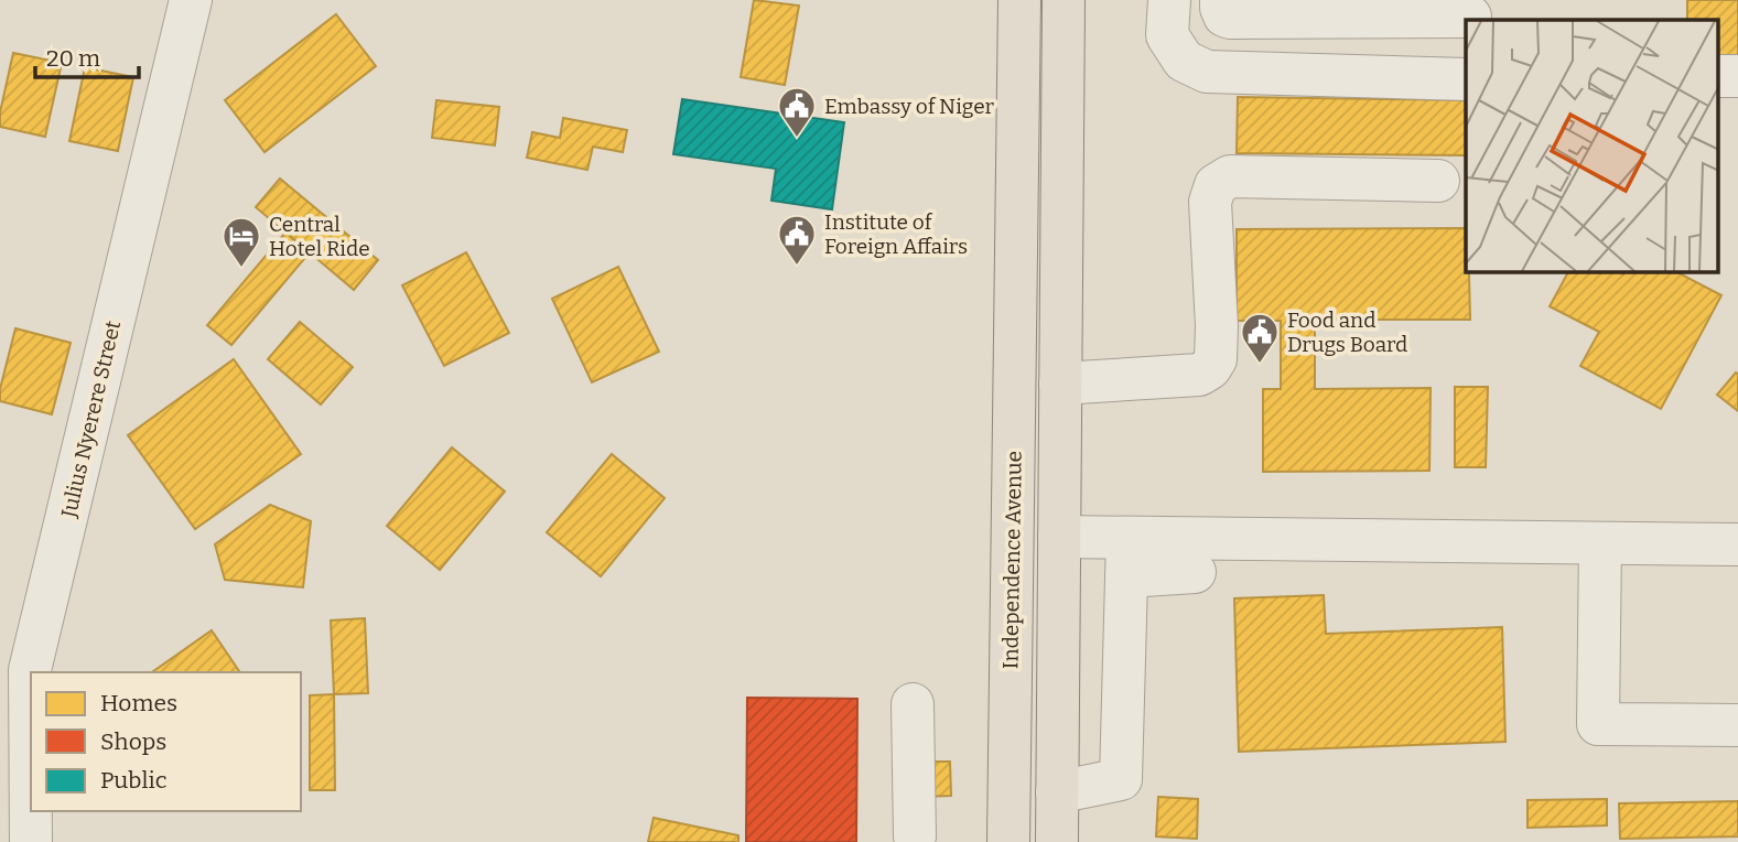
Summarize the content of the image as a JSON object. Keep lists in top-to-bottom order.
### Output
{
  "streets": {
    "main road": ["Independence Avenue"],
    "street": ["Julius Nyerere Street"]
  },
  "places": {
    "public building": ["Embassy of Niger", "Institute of Foreign Affairs", "Food and Drugs Board"],
    "hotel": ["Central Hotel Ride"]
  },
  "legend": ["Homes", "Shops", "Public"],
  "scale_bar": "20 m"
}
